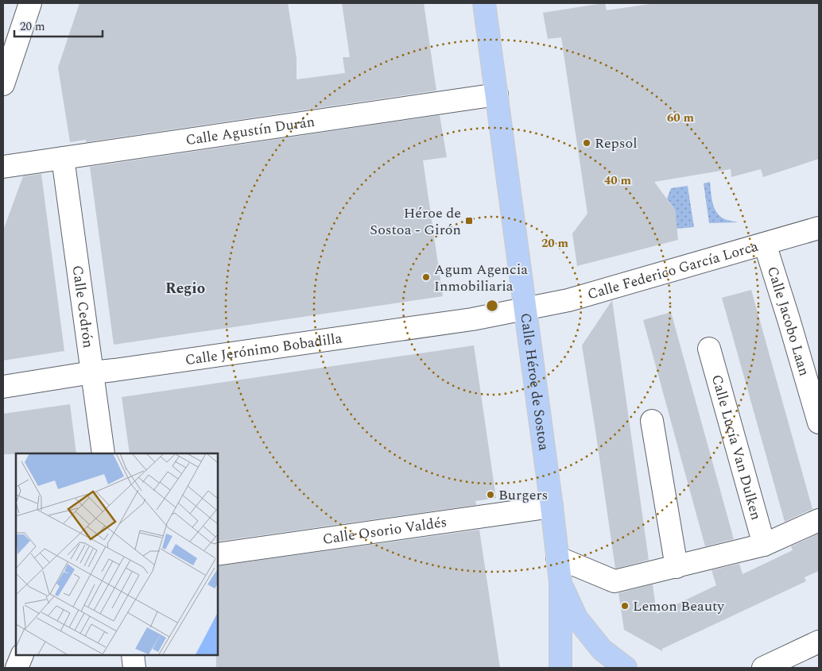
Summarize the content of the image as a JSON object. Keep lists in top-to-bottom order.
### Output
{
  "streets": {
    "main road": ["Calle Héroe de Sostoa"],
    "street": [
      "Calle Agustín Durán",
      "Calle Federico García Lorca",
      "Calle Cedrón",
      "Calle Jacobo Laan",
      "Calle Jerónimo Bobadilla",
      "Calle Lucía Van Dulken",
      "Calle Osorio Valdés"
    ]
  },
  "crossings": [
    ["Calle Agustín Durán", "Calle Cedrón"],
    ["Calle Agustín Durán", "Calle Héroe de Sostoa"],
    ["Calle Federico García Lorca", "Calle Jacobo Laan"],
    ["Calle Federico García Lorca", "Calle Jerónimo Bobadilla"],
    ["Calle Federico García Lorca", "Calle Héroe de Sostoa"],
    ["Calle Cedrón", "Calle Jerónimo Bobadilla"],
    ["Calle Jerónimo Bobadilla", "Calle Héroe de Sostoa"],
    ["Calle Héroe de Sostoa", "Calle Osorio Valdés"]
  ],
  "districts": ["Regio"],
  "places": {
    "other": [
      "Repsol",
      "Agum Agencia Inmobiliaria",
      "Burgers",
      "Lemon Beauty"
    ],
    "transit": ["Héroe de Sostoa - Girón"]
  },
  "scale_bar": "20 m",
  "rings": ["60 m", "40 m", "20 m"]
}
